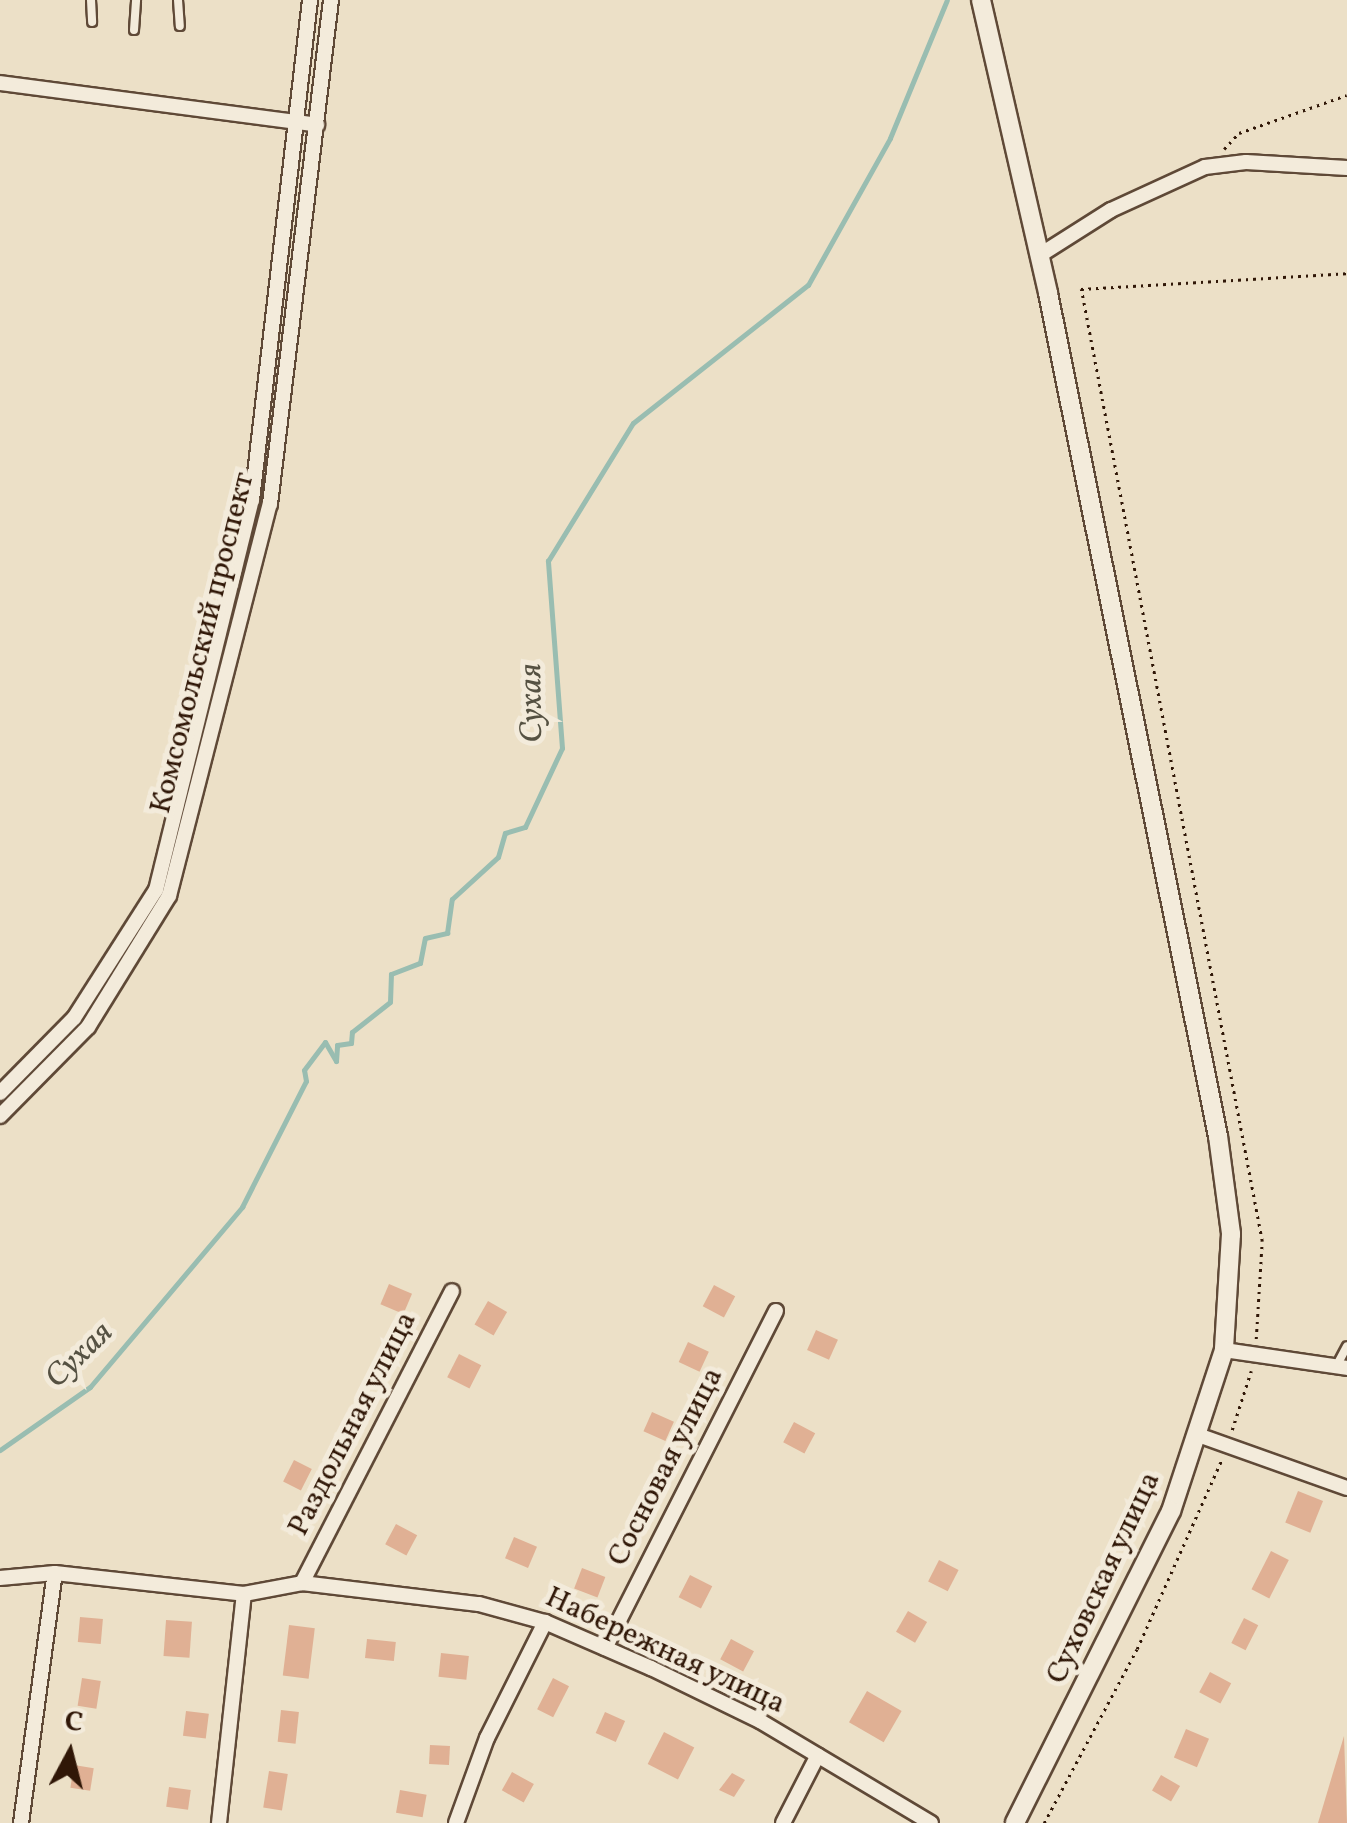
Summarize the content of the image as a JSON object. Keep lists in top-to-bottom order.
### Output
{
  "streets": {
    "street": [
      "Комсомольский проспект",
      "Раздольная улица",
      "Сосновая улица",
      "Суховская улица",
      "Набережная улица"
    ]
  },
  "crossings": [
    ["Раздольная улица", "Набережная улица"],
    ["Сосновая улица", "Набережная улица"]
  ],
  "water": ["Сухая"],
  "north": "top"
}
